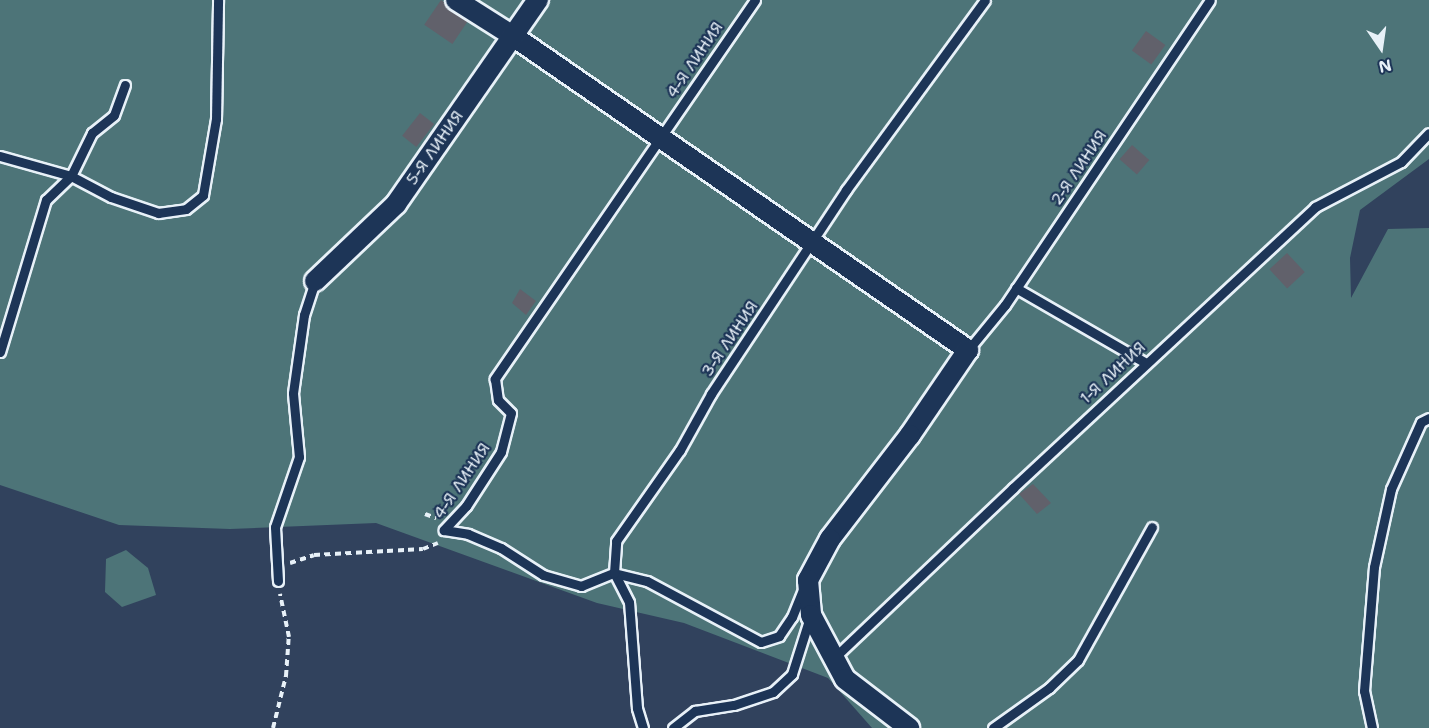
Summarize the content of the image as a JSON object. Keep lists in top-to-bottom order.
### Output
{
  "streets": {
    "street": ["5-Я ЛИНИЯ"],
    "lane": [
      "4-Я ЛИНИЯ",
      "2-Я ЛИНИЯ",
      "3-Я ЛИНИЯ",
      "1-Я ЛИНИЯ"
    ]
  },
  "crossings": [
    ["4-Я ЛИНИЯ", "3-Я ЛИНИЯ"]
  ],
  "north": "bottom"
}
